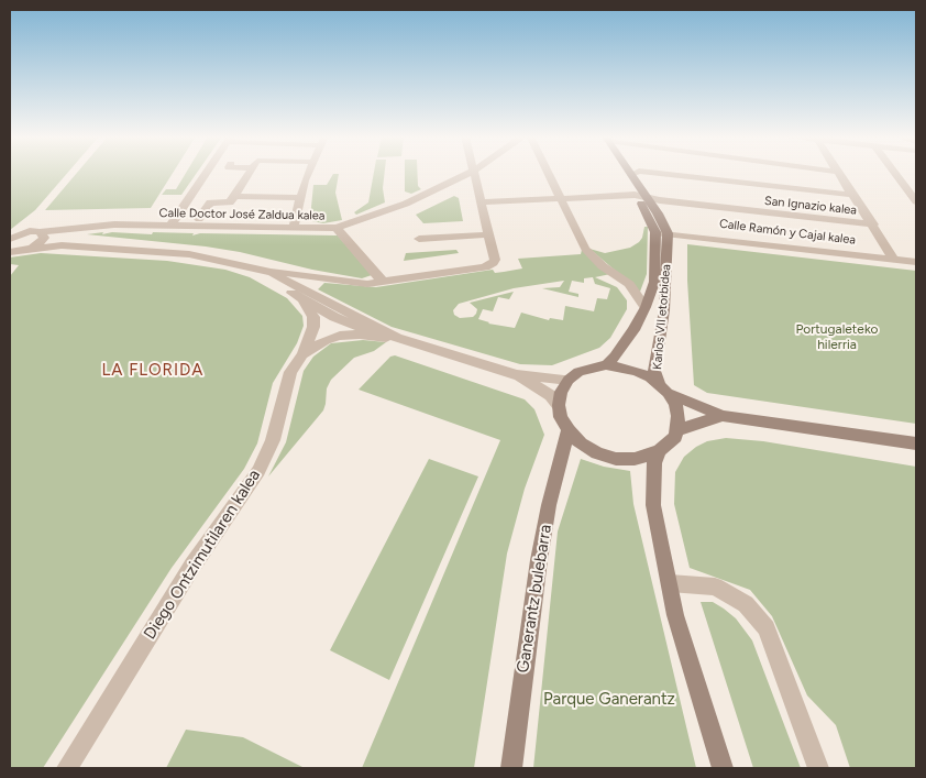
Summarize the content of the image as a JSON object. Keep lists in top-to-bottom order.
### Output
{
  "streets": {
    "street": [
      "San Ignazio kalea",
      "Calle Doctor José Zaldua kalea",
      "Calle Ramón y Cajal kalea",
      "Karlos VII etorbidea",
      "Diego Ontzimutilaren kalea",
      "Ganerantz bulebarra"
    ]
  },
  "crossings": [
    ["San Ignazio kalea", "Karlos VII etorbidea"],
    ["Calle Ramón y Cajal kalea", "Karlos VII etorbidea"],
    ["Karlos VII etorbidea", "Ganerantz bulebarra"]
  ],
  "districts": ["LA FLORIDA"],
  "parks": ["Portugaleteko hilerria", "Parque Ganerantz"]
}
